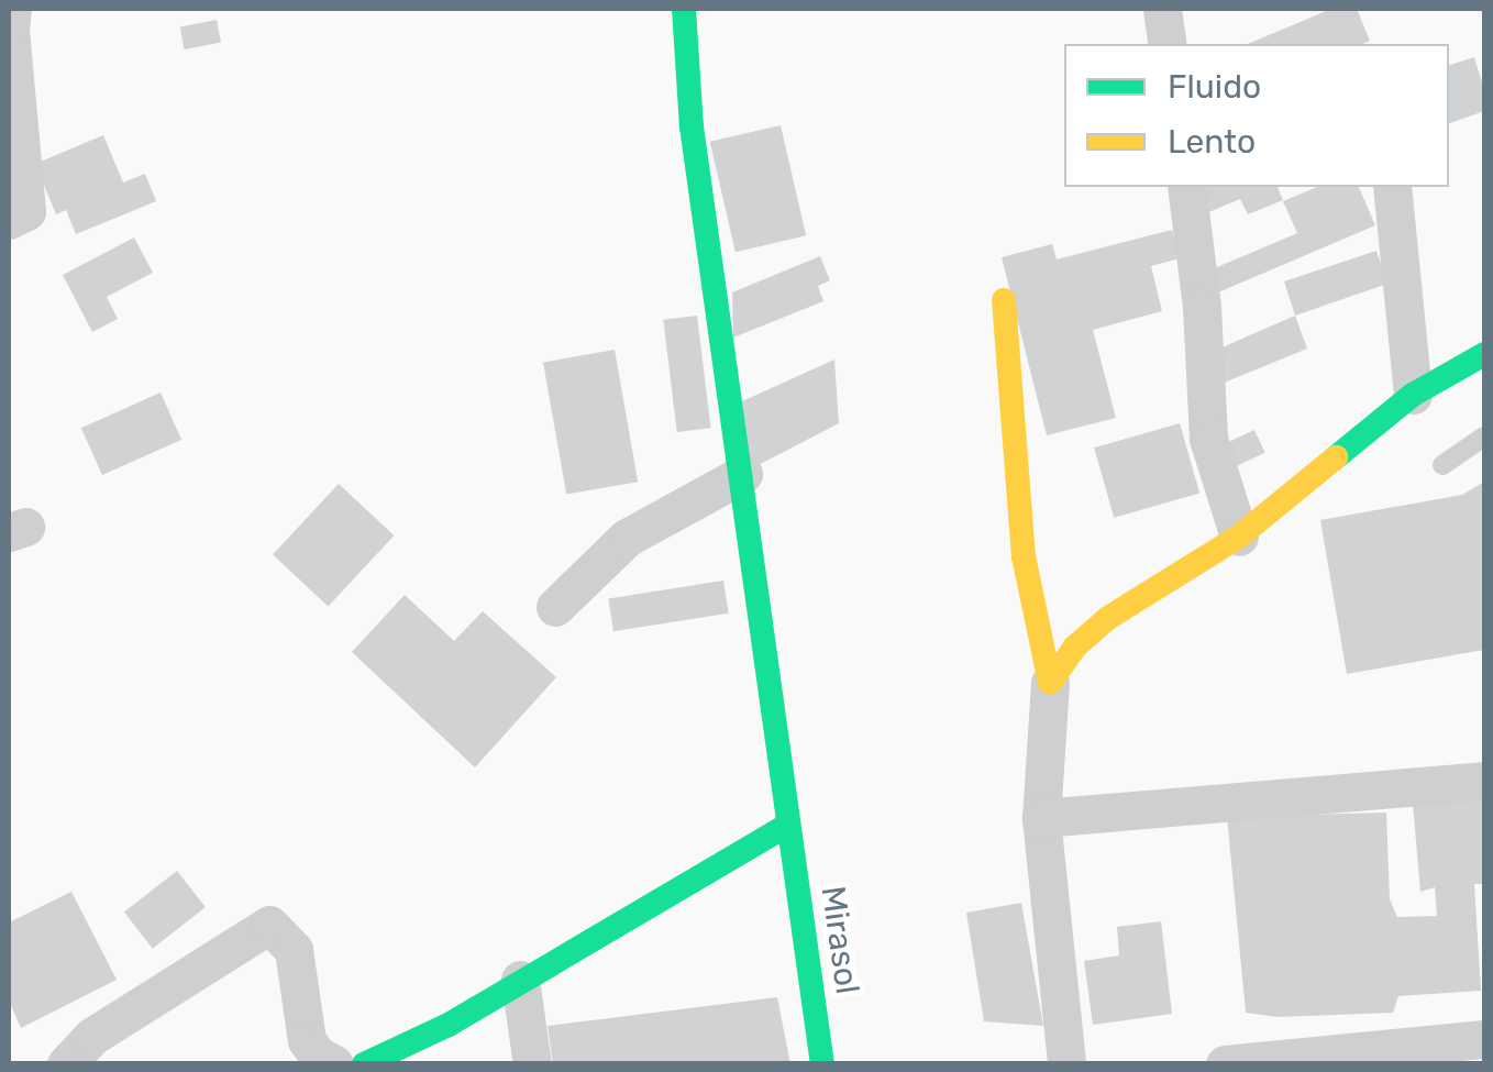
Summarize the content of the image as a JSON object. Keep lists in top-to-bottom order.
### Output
{
  "streets": {
    "street": ["Mirasol"]
  },
  "legend": ["Fluido", "Lento"]
}
